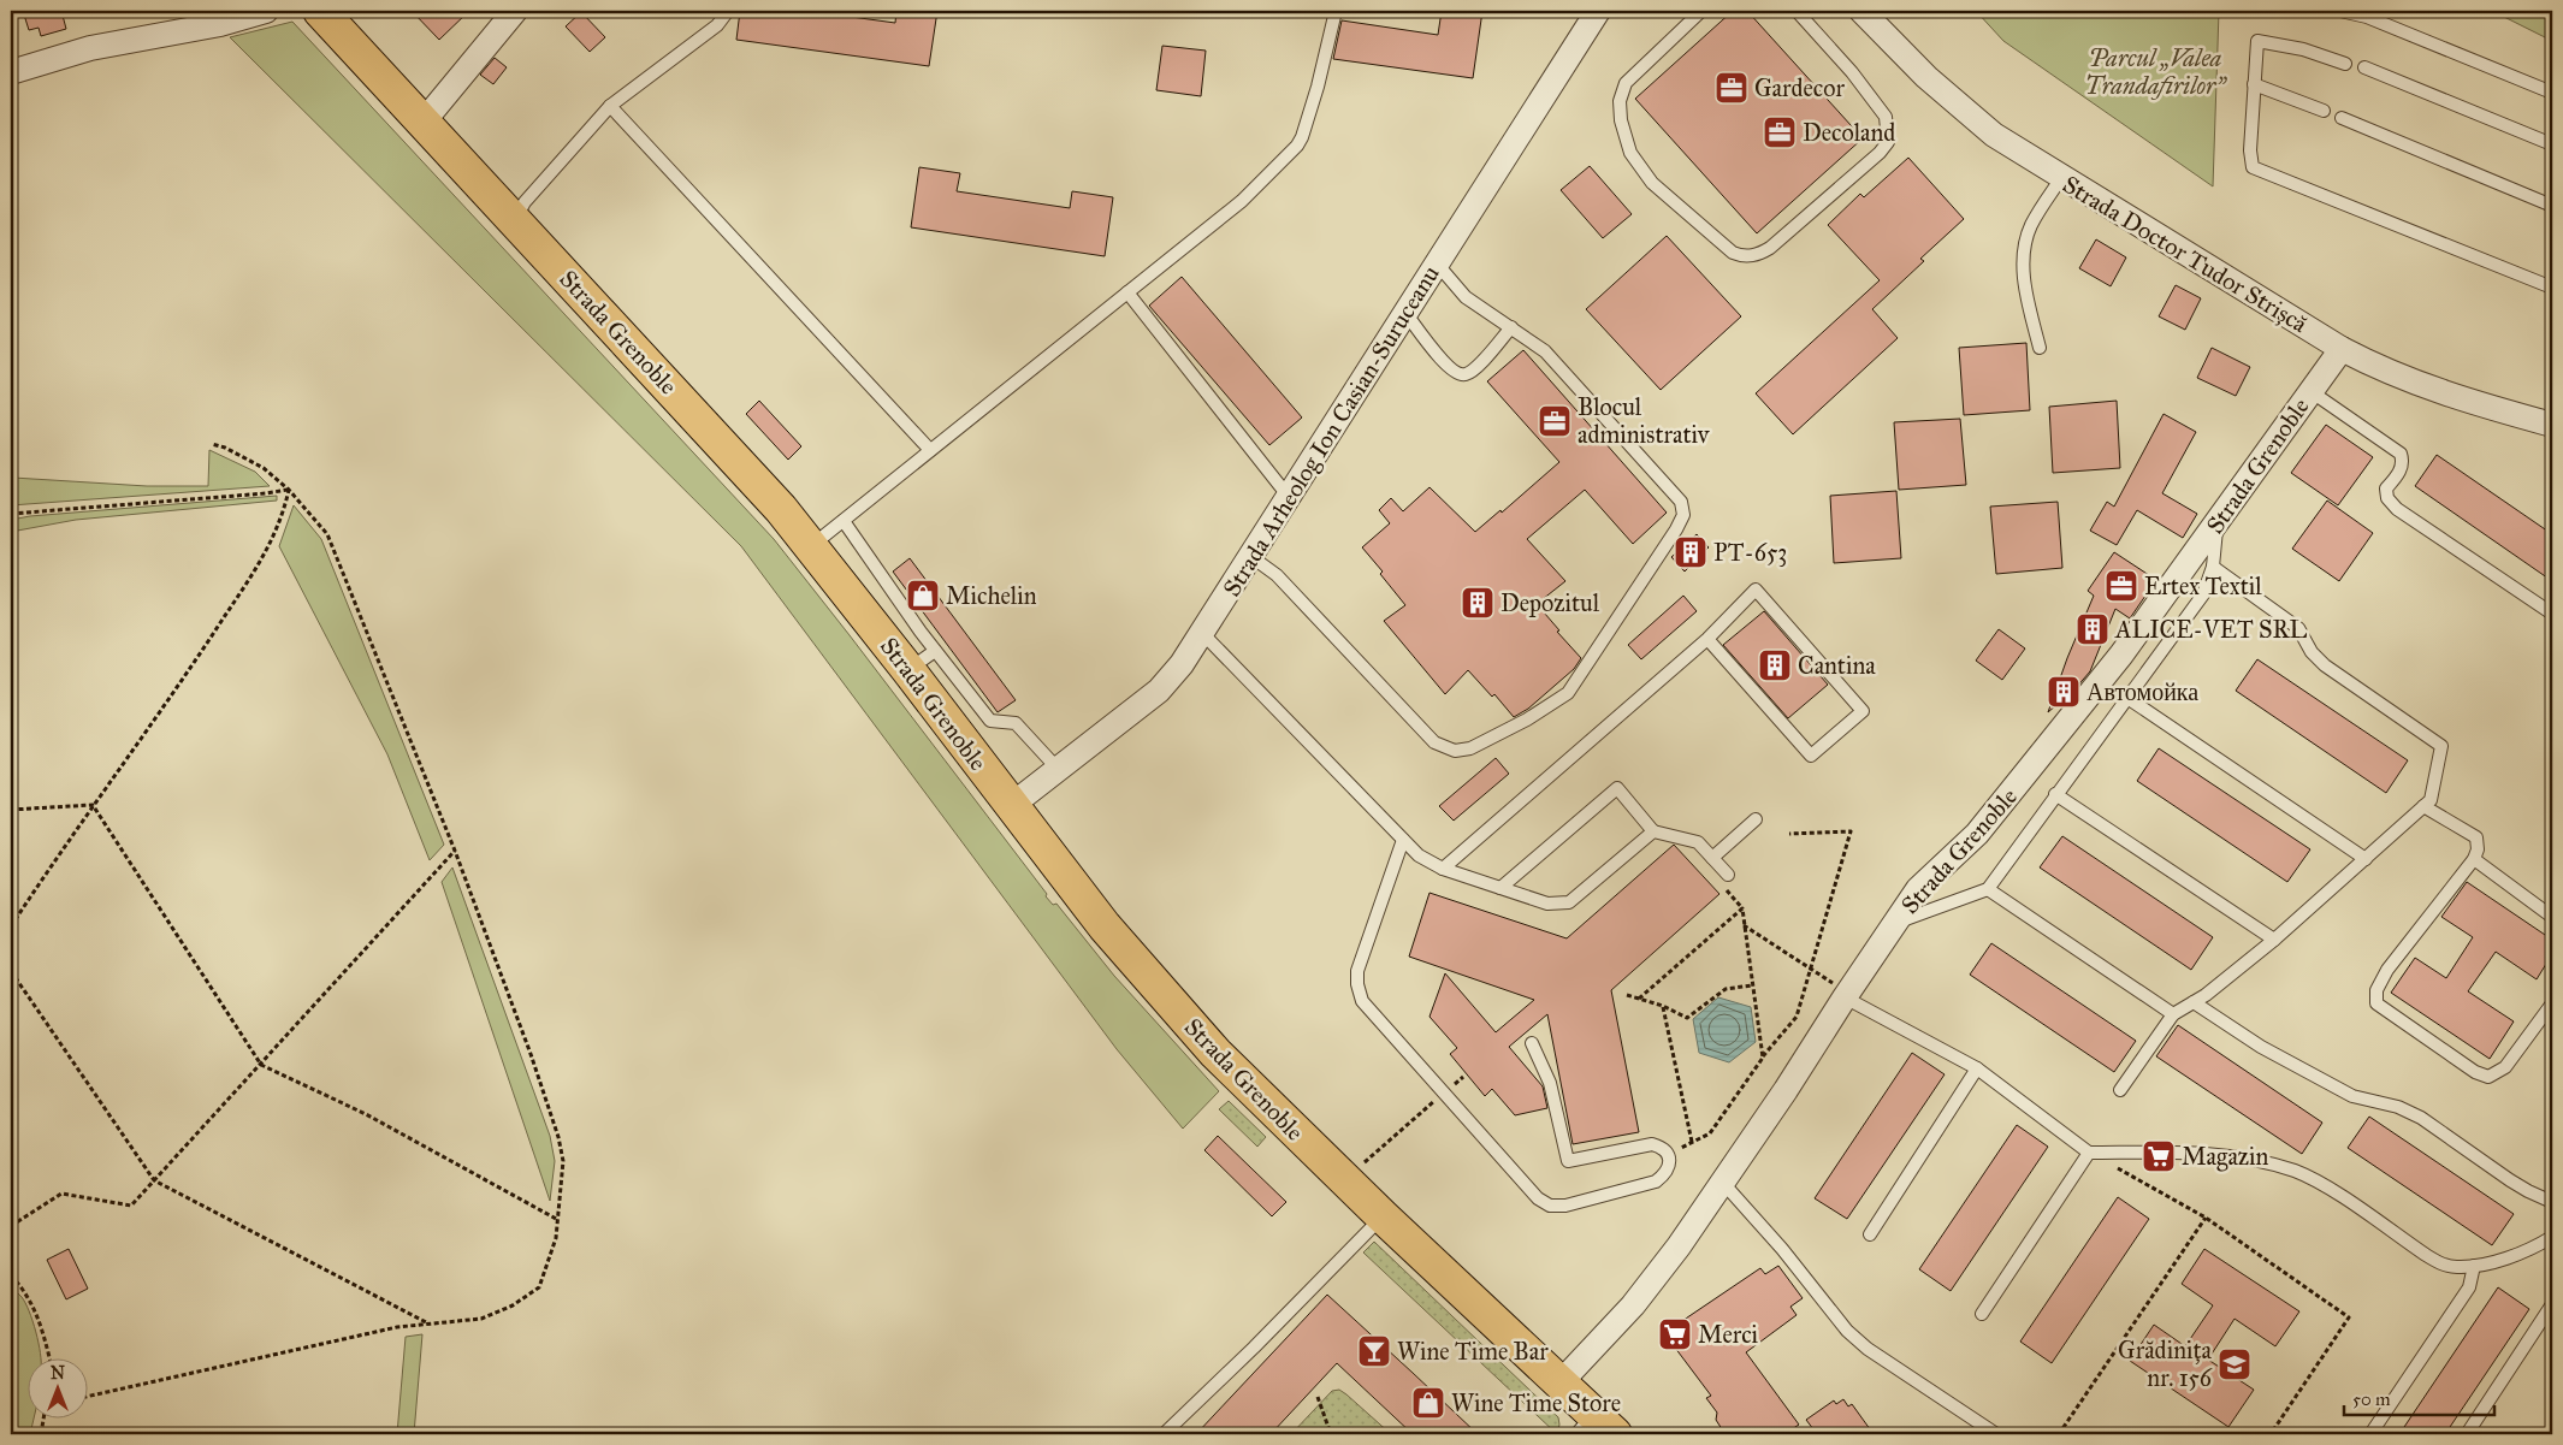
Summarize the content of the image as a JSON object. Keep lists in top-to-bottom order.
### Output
{
  "streets": {
    "main road": ["Strada Grenoble"],
    "street": ["Strada Doctor Tudor Strișcă", "Strada Arheolog Ion Casian-Suruceanu"]
  },
  "crossings": [
    ["Strada Doctor Tudor Strișcă", "Strada Grenoble"],
    ["Strada Grenoble", "Strada Arheolog Ion Casian-Suruceanu"]
  ],
  "parks": ["Parcul „Valea Trandafirilor”"],
  "places": {
    "office": [
      "Gardecor",
      "Decoland",
      "Blocul administrativ",
      "Ertex Textil"
    ],
    "building": [
      "PT-653",
      "Depozitul",
      "ALICE-VET SRL",
      "Cantina",
      "Автомойка"
    ],
    "shop": ["Michelin", "Wine Time Store"],
    "supermarket": ["Magazin", "Merci"],
    "bar": ["Wine Time Bar"],
    "school or university": ["Grădinița nr. 156"]
  },
  "scale_bar": "50 m",
  "north": "top"
}
